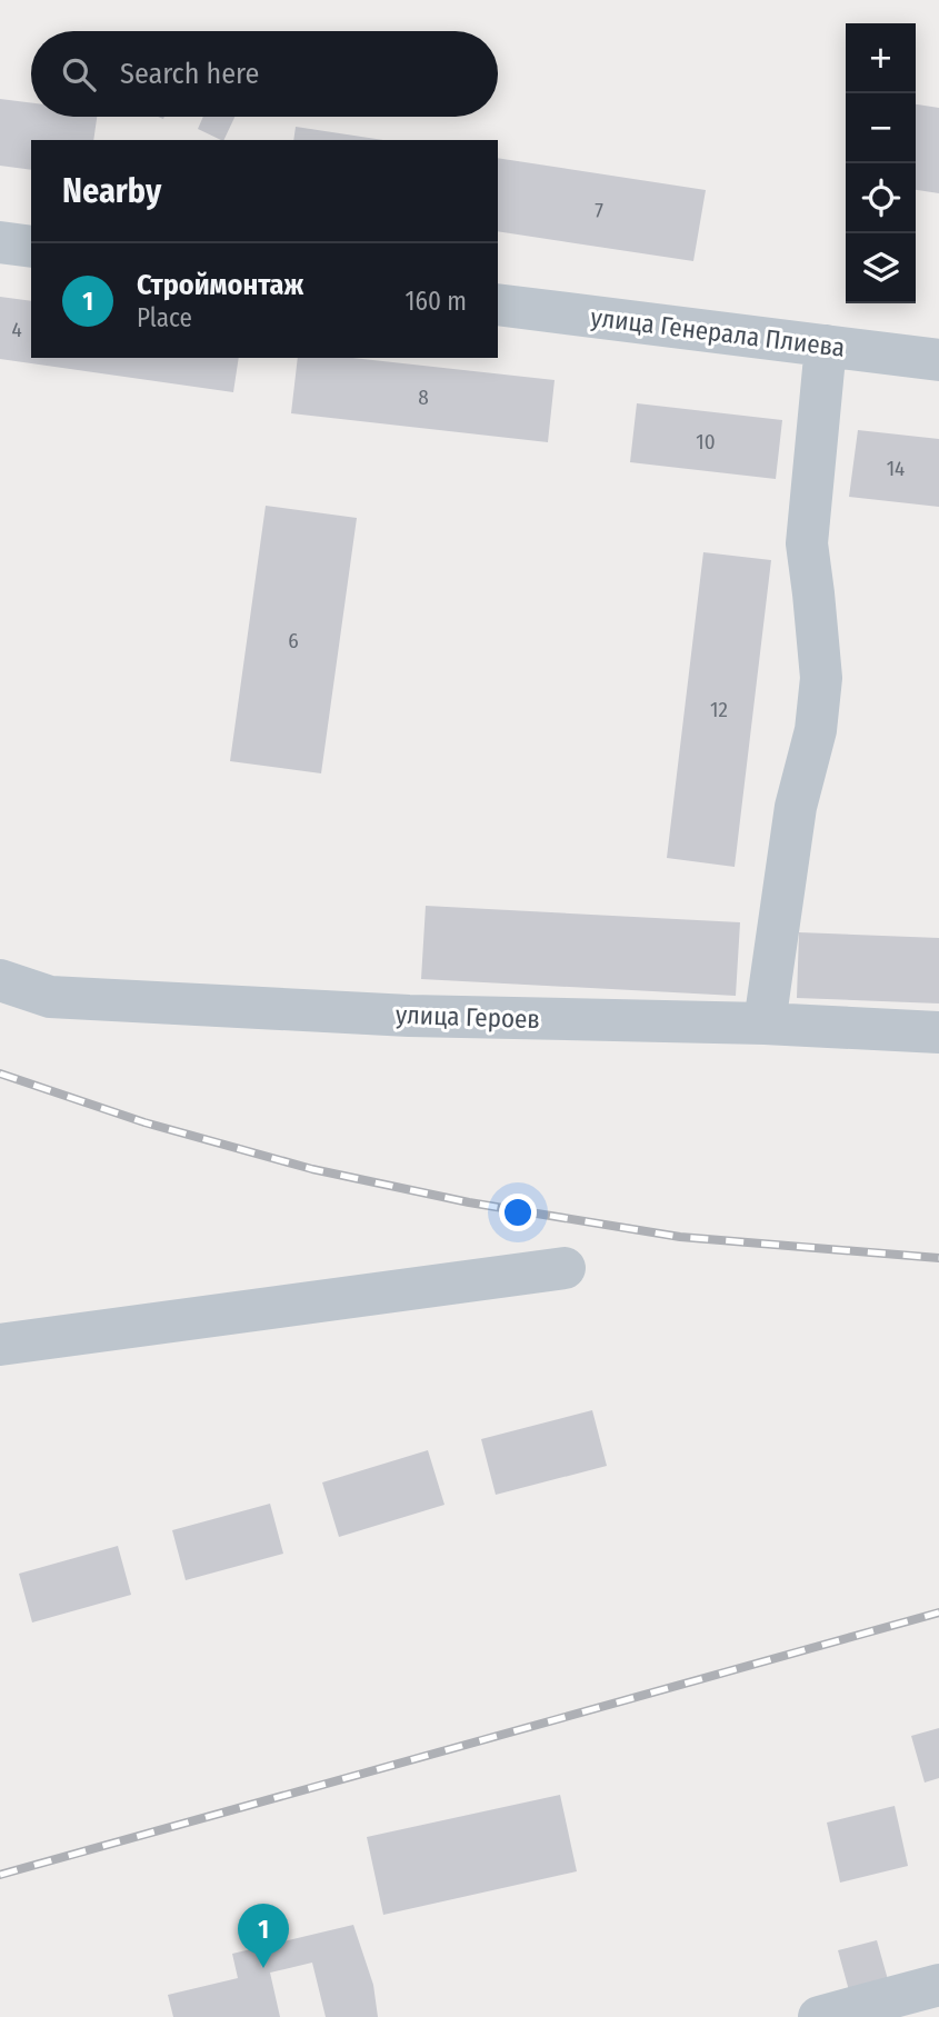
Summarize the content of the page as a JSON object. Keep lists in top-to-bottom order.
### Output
{
  "streets": {
    "street": ["улица Генерала Плиева", "улица Героев"]
  },
  "house_numbers": [
    "7",
    "4",
    "8",
    "10",
    "14",
    "6",
    "12"
  ],
  "page": {
    "map_buttons": ["+", "−"],
    "search": "Search here",
    "heading": "Nearby",
    "list": [
      {
        "mark": "1",
        "name": "Строймонтаж",
        "note": "Place",
        "value": "160 m"
      }
    ],
    "pins": "1"
  }
}
